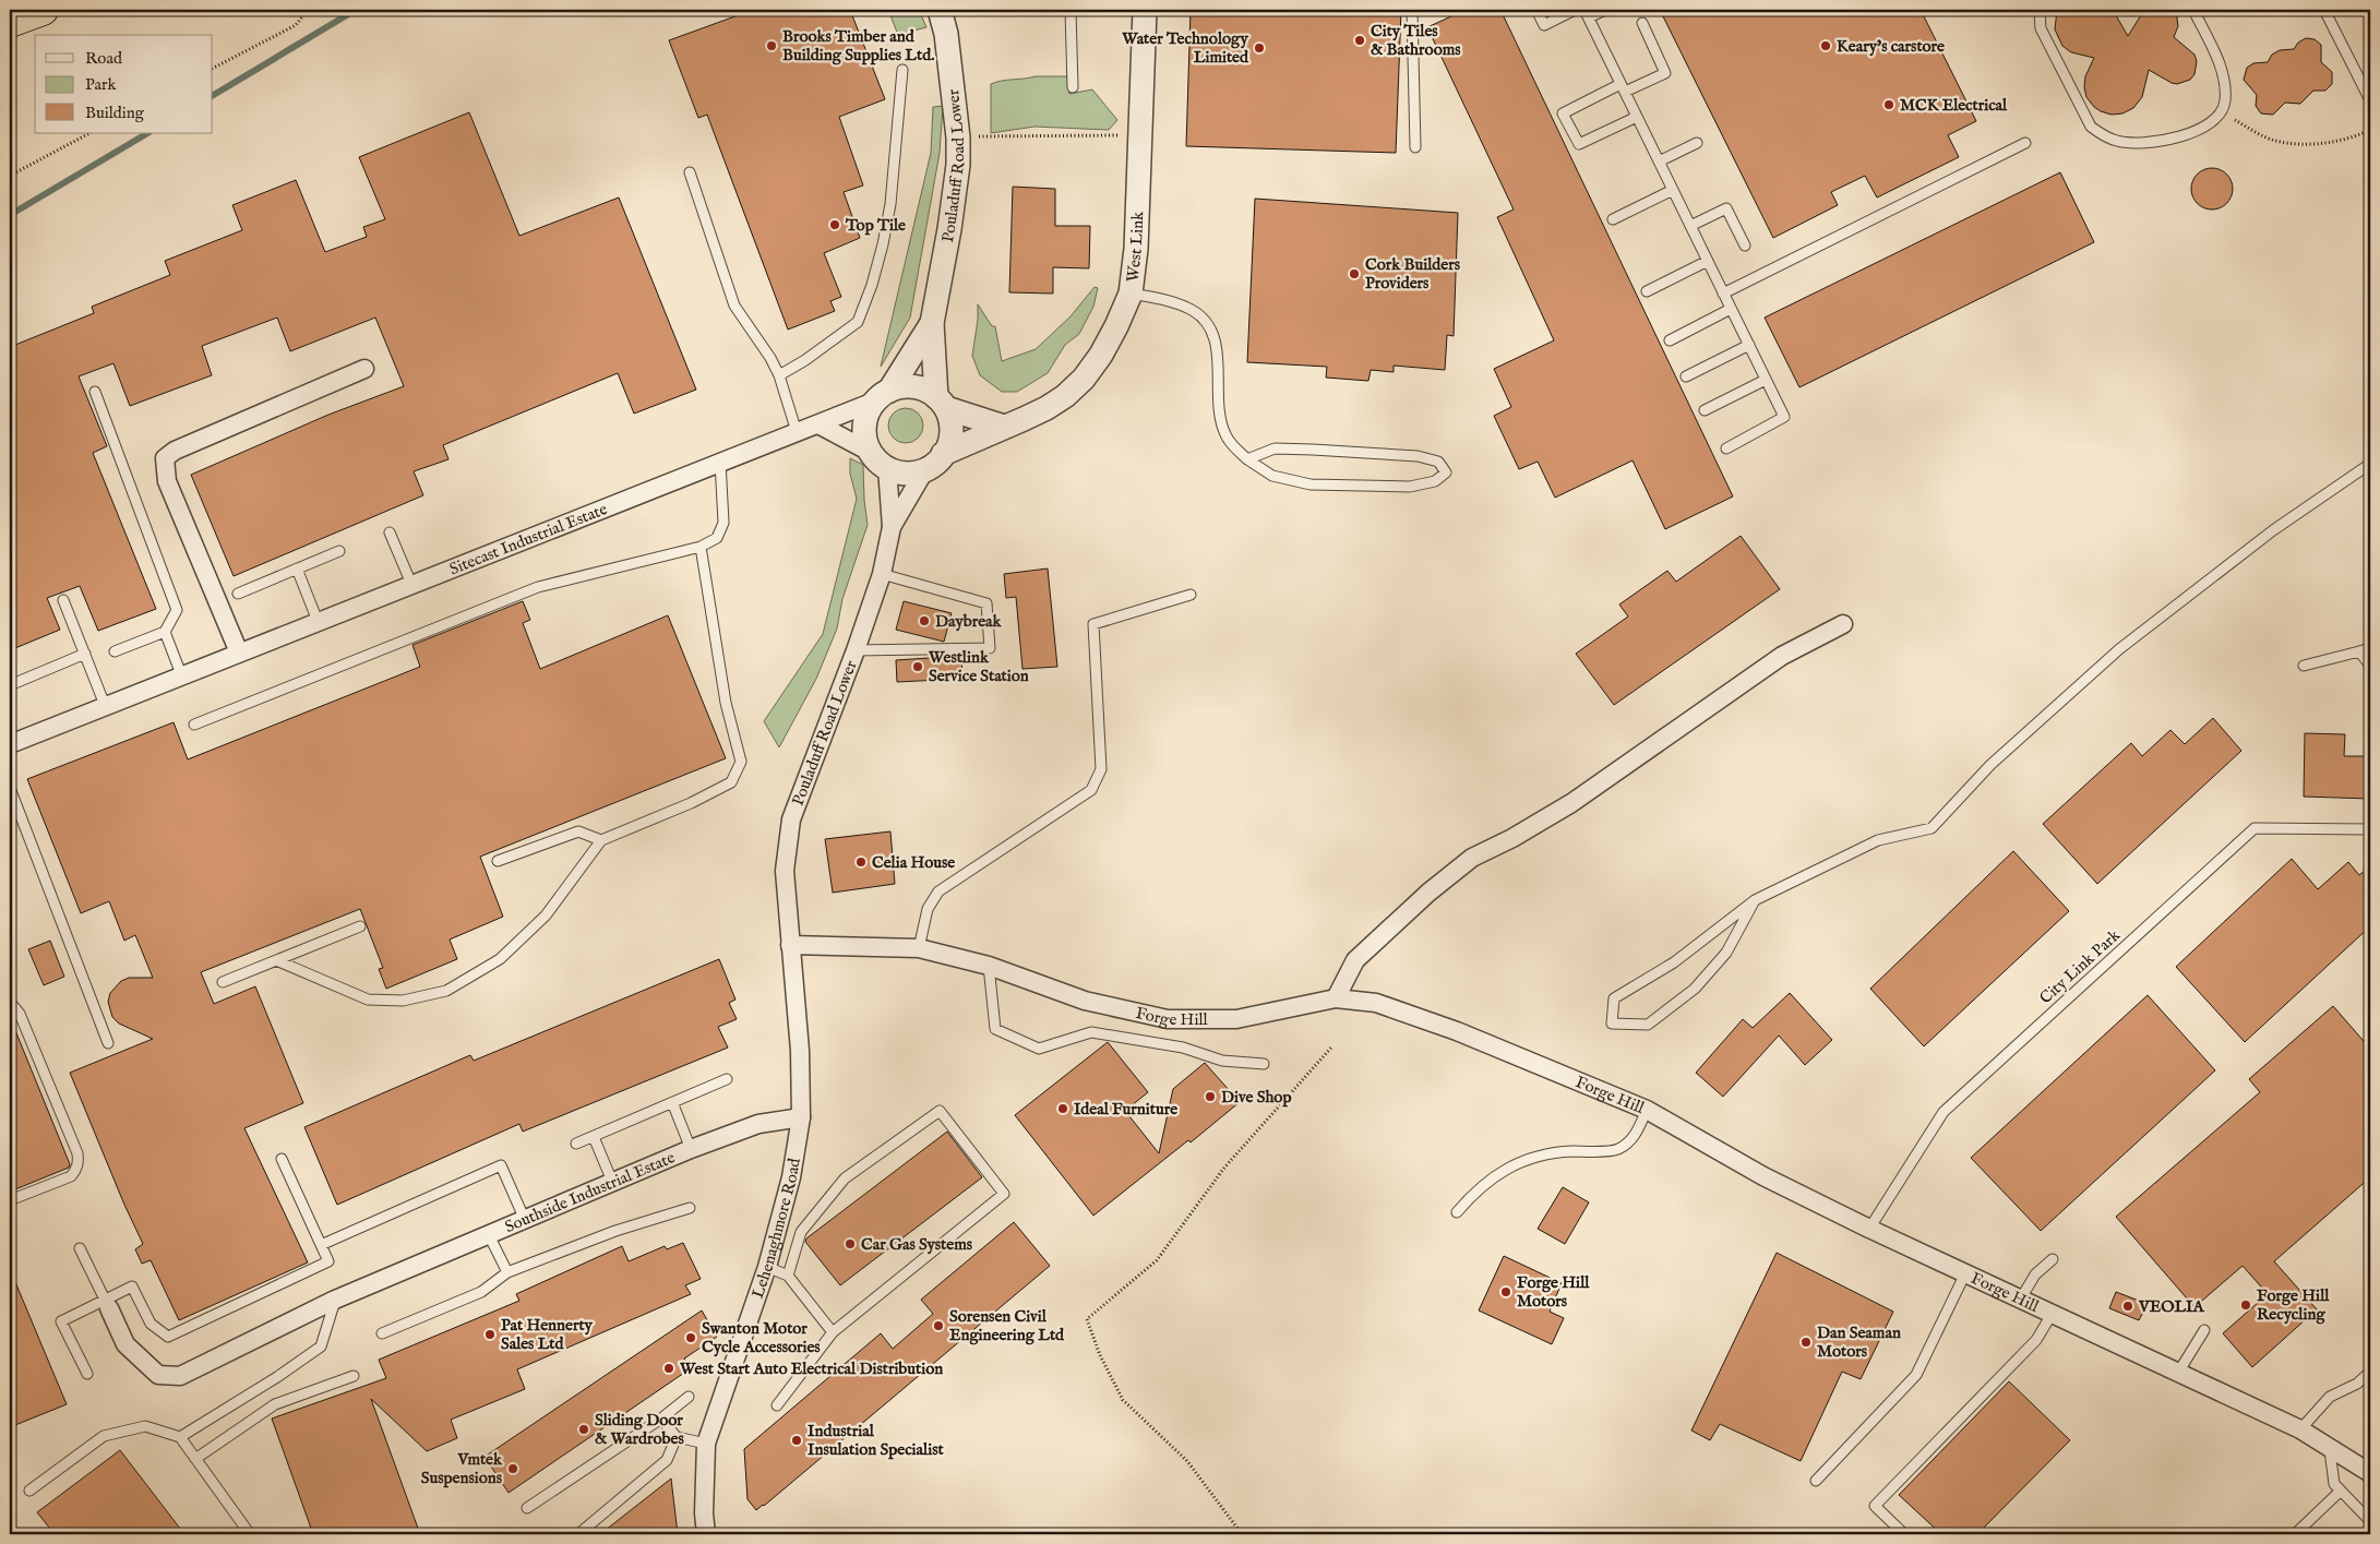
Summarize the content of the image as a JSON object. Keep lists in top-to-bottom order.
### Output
{
  "streets": {
    "street": [
      "Pouladuff Road Lower",
      "West Link",
      "Sitecast Industrial Estate",
      "Forge Hill",
      "Southside Industrial Estate",
      "Lehenaghmore Road"
    ],
    "lane": ["City Link Park"]
  },
  "crossings": [
    ["Pouladuff Road Lower", "West Link"],
    ["Pouladuff Road Lower", "Sitecast Industrial Estate"],
    ["Pouladuff Road Lower", "Forge Hill"],
    ["Pouladuff Road Lower", "Lehenaghmore Road"],
    ["West Link", "Sitecast Industrial Estate"],
    ["City Link Park", "Forge Hill"],
    ["Forge Hill", "Lehenaghmore Road"],
    ["Southside Industrial Estate", "Lehenaghmore Road"]
  ],
  "places": [
    "City Tiles & Bathrooms",
    "Brooks Timber and Building Supplies Ltd.",
    "Keary's carstore",
    "Water Technology Limited",
    "MCK Electrical",
    "Top Tile",
    "Cork Builders Providers",
    "Daybreak",
    "Westlink Service Station",
    "Celia House",
    "Dive Shop",
    "Ideal Furniture",
    "Car Gas Systems",
    "Forge Hill Motors",
    "Forge Hill Recycling",
    "VEOLIA",
    "Sorensen Civil Engineering Ltd",
    "Pat Hennerty Sales Ltd",
    "Swanton Motor Cycle Accessories",
    "Dan Seaman Motors",
    "West Start Auto Electrical Distribution",
    "Sliding Door & Wardrobes",
    "Industrial Insulation Specialist",
    "Vmtek Suspensions"
  ],
  "legend": ["Road", "Park", "Building"]
}
